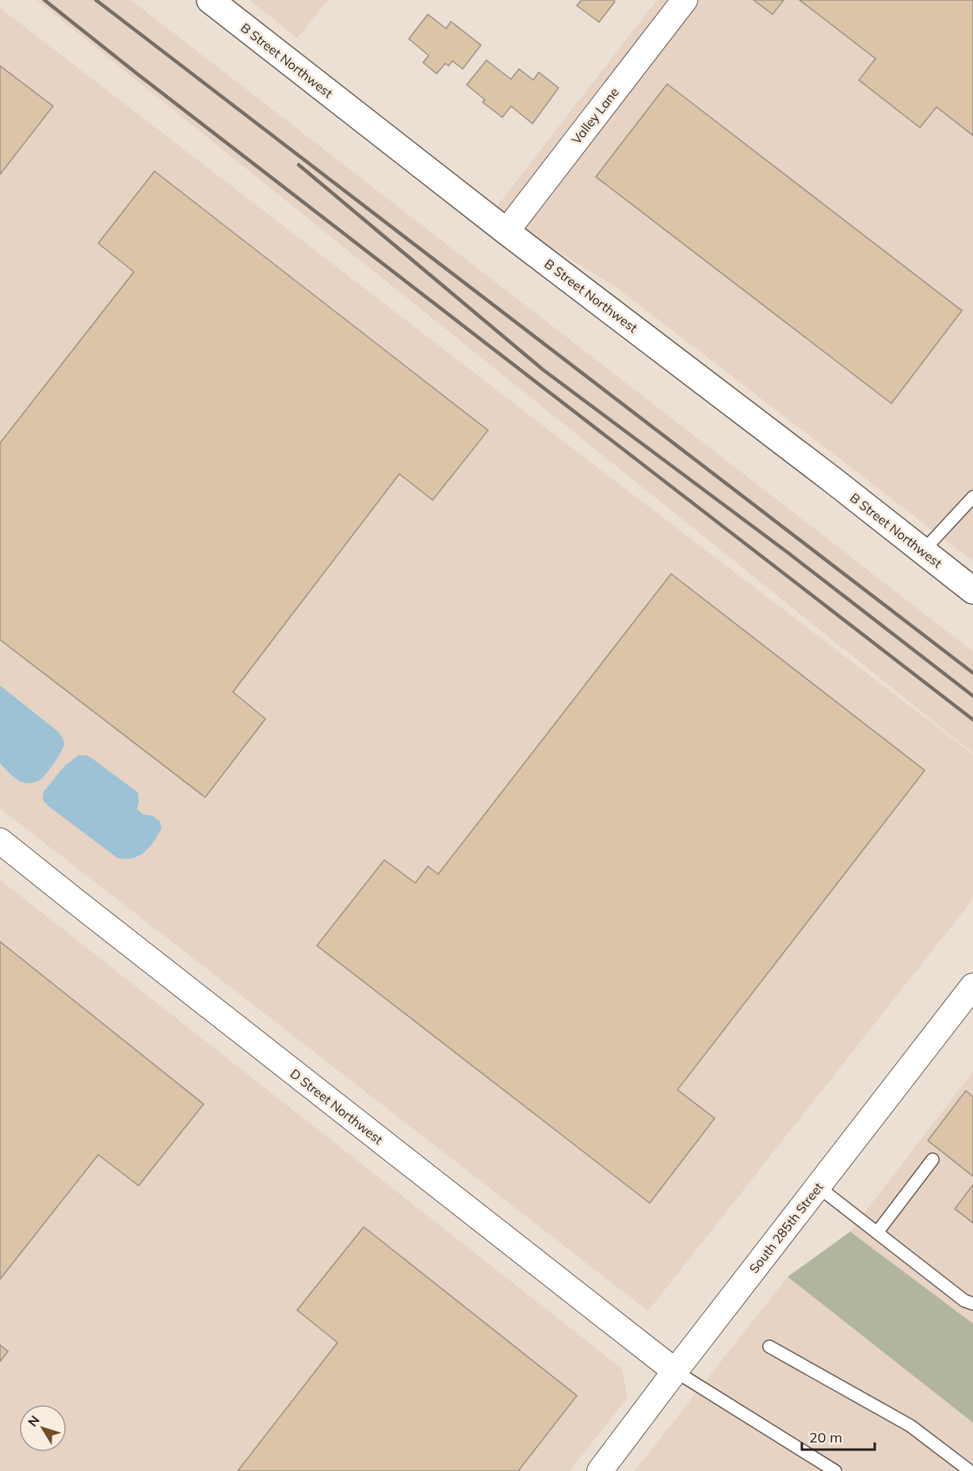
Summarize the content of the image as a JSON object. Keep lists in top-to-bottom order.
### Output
{
  "streets": {
    "street": [
      "B Street Northwest",
      "Valley Lane",
      "D Street Northwest",
      "South 285th Street"
    ]
  },
  "crossings": [
    ["B Street Northwest", "Valley Lane"],
    ["D Street Northwest", "South 285th Street"]
  ],
  "scale_bar": "20 m",
  "north": "top left"
}
